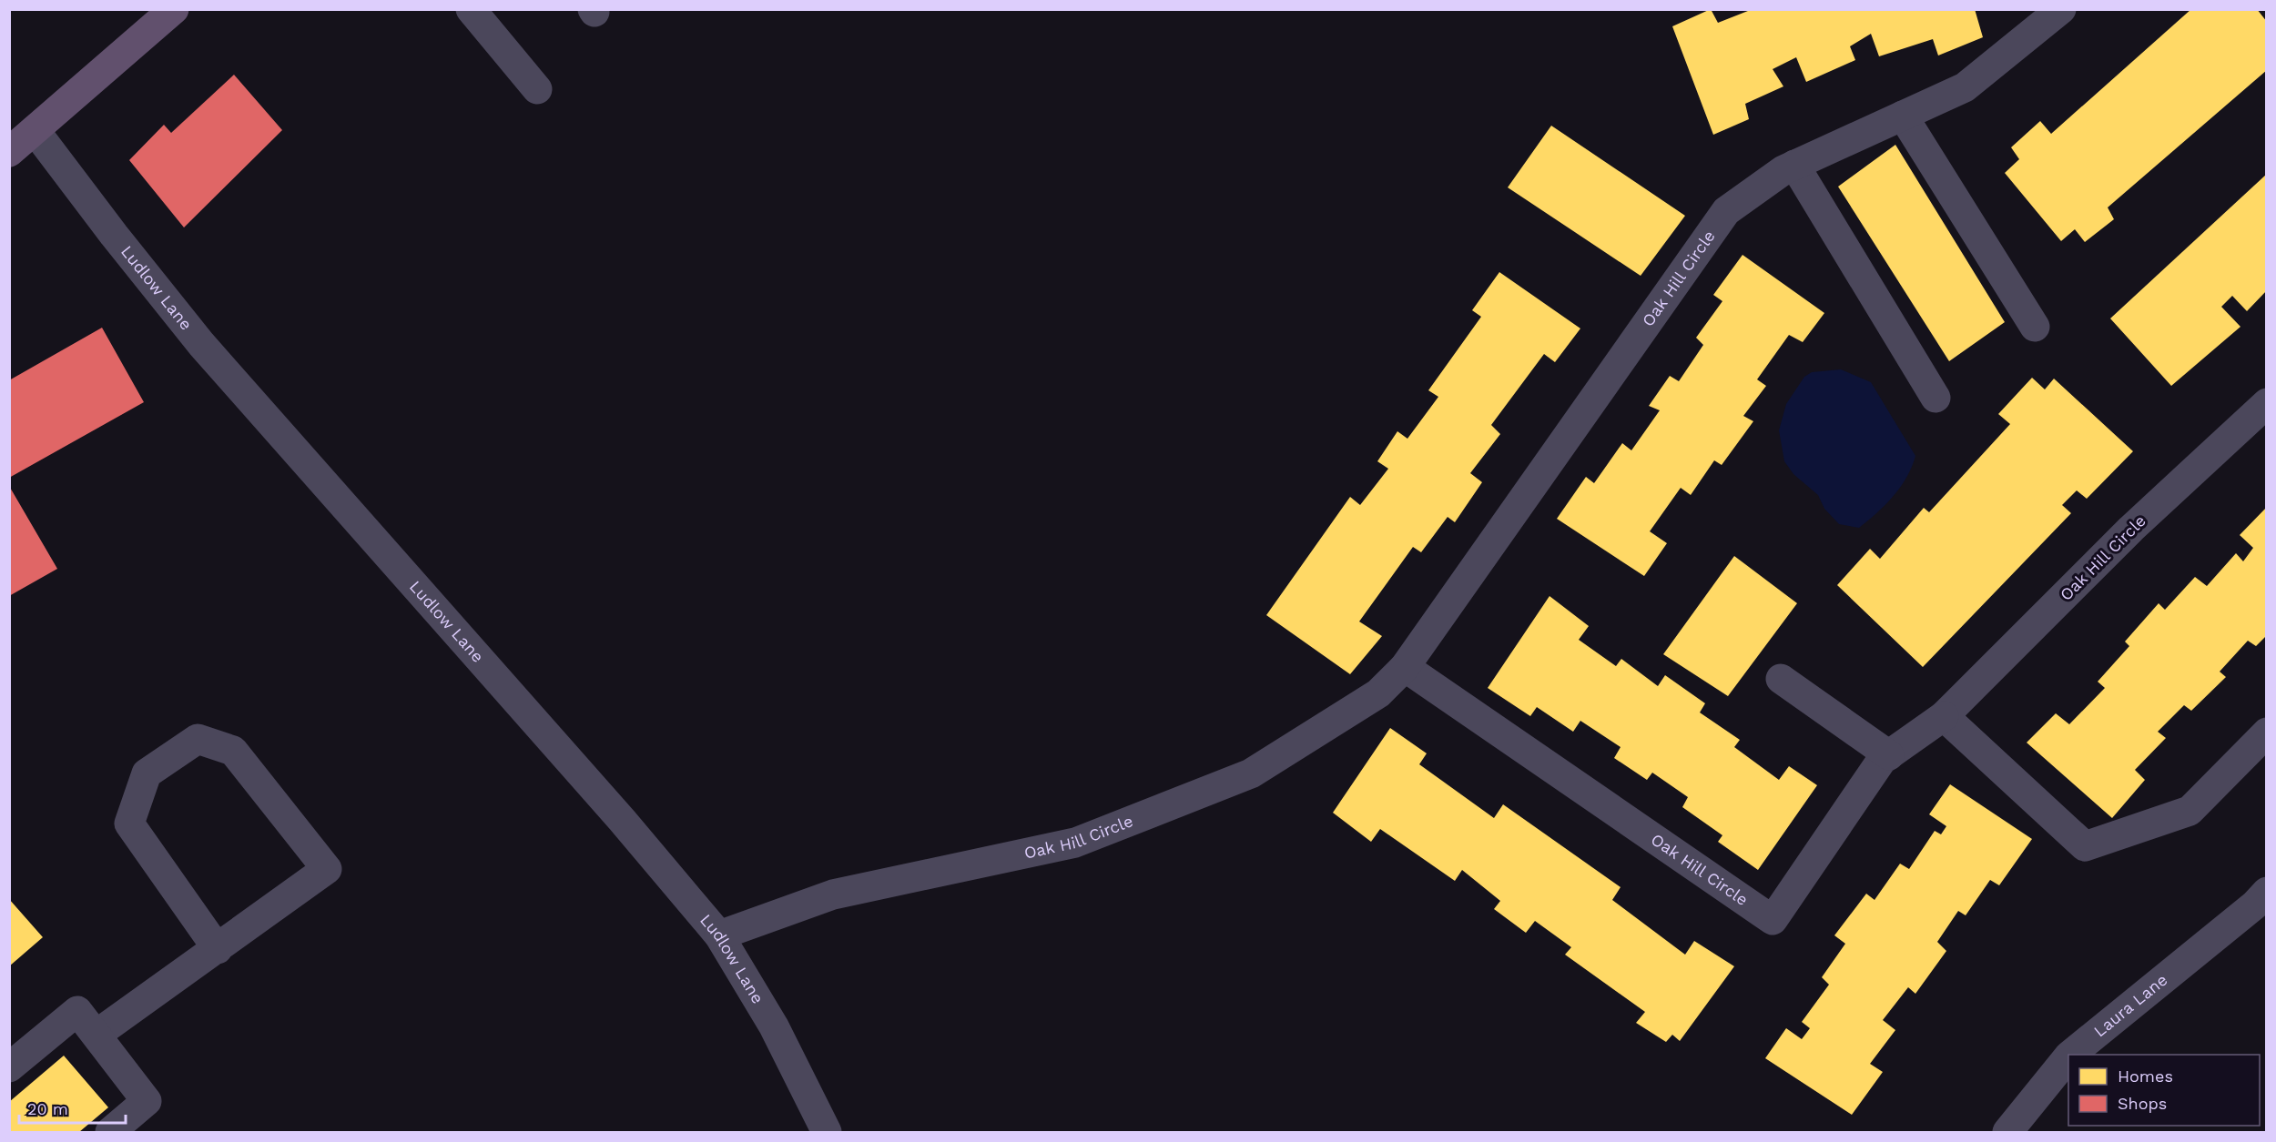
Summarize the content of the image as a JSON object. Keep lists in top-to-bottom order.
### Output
{
  "streets": {
    "street": ["Oak Hill Circle", "Ludlow Lane", "Laura Lane"]
  },
  "crossings": [
    ["Oak Hill Circle", "Ludlow Lane"]
  ],
  "legend": ["Homes", "Shops"],
  "scale_bar": "20 m"
}
